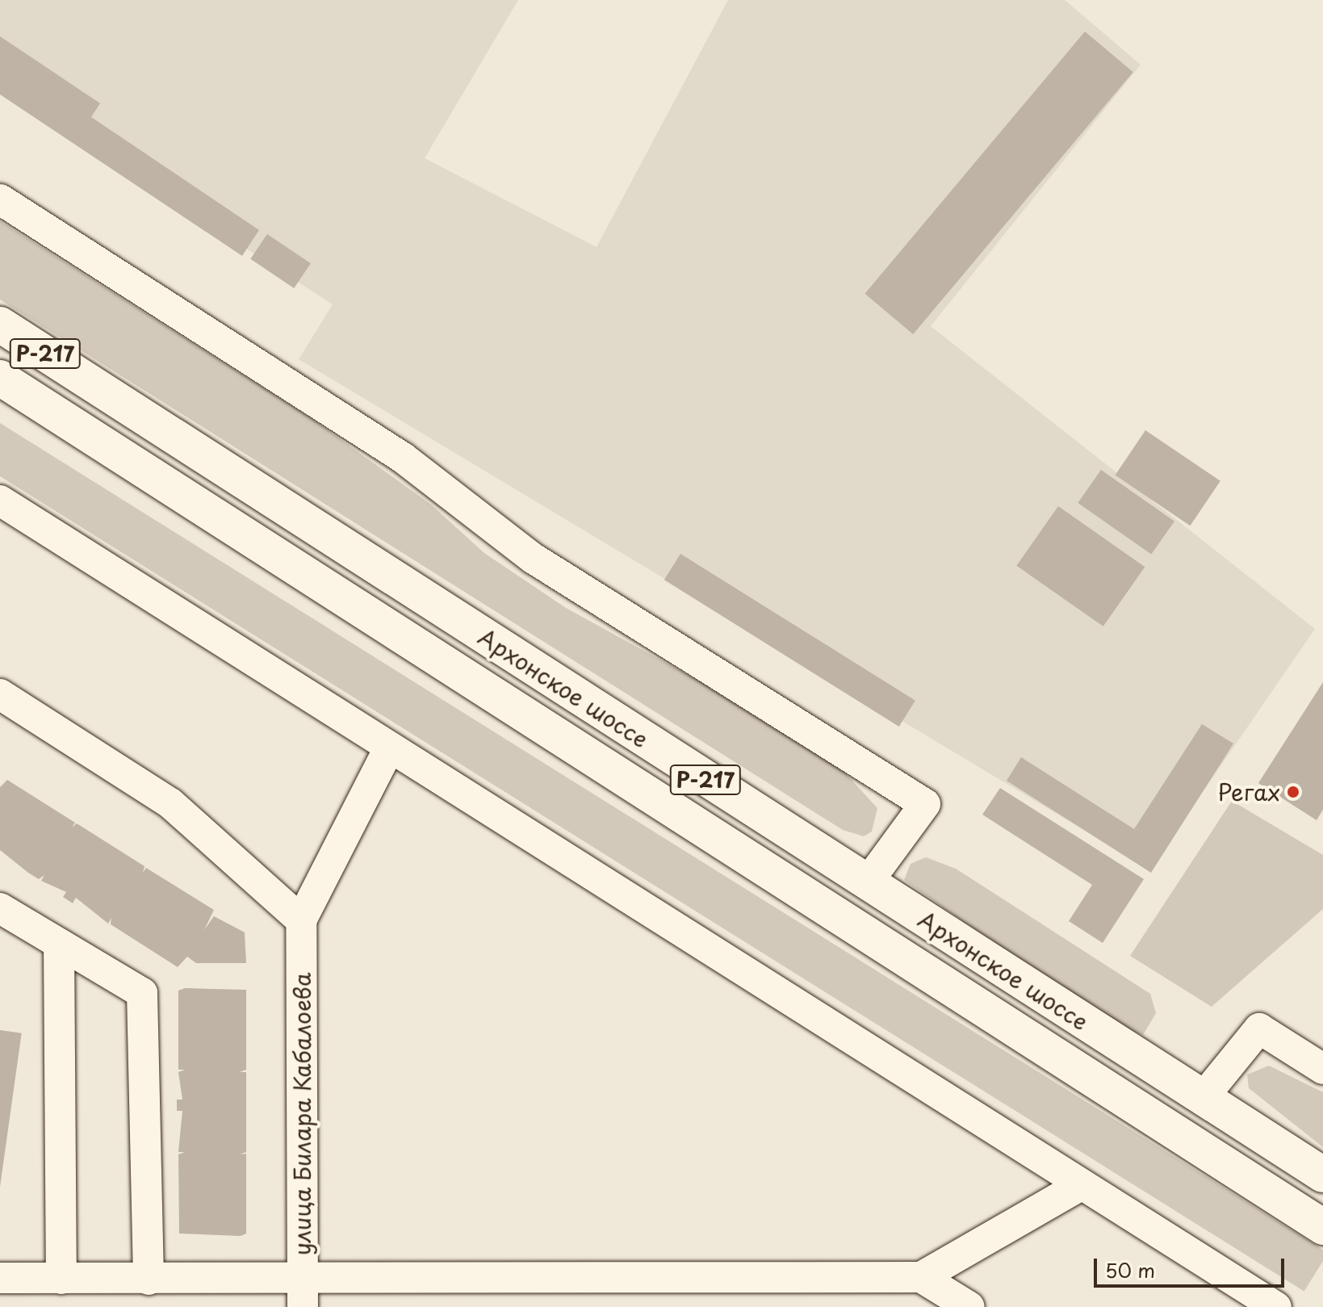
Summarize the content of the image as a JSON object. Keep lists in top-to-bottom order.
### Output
{
  "streets": {
    "highway": ["Р-217", "Архонское шоссе"],
    "street": ["улица Билара Кабалоева"]
  },
  "places": ["Регах"],
  "scale_bar": "50 m"
}
